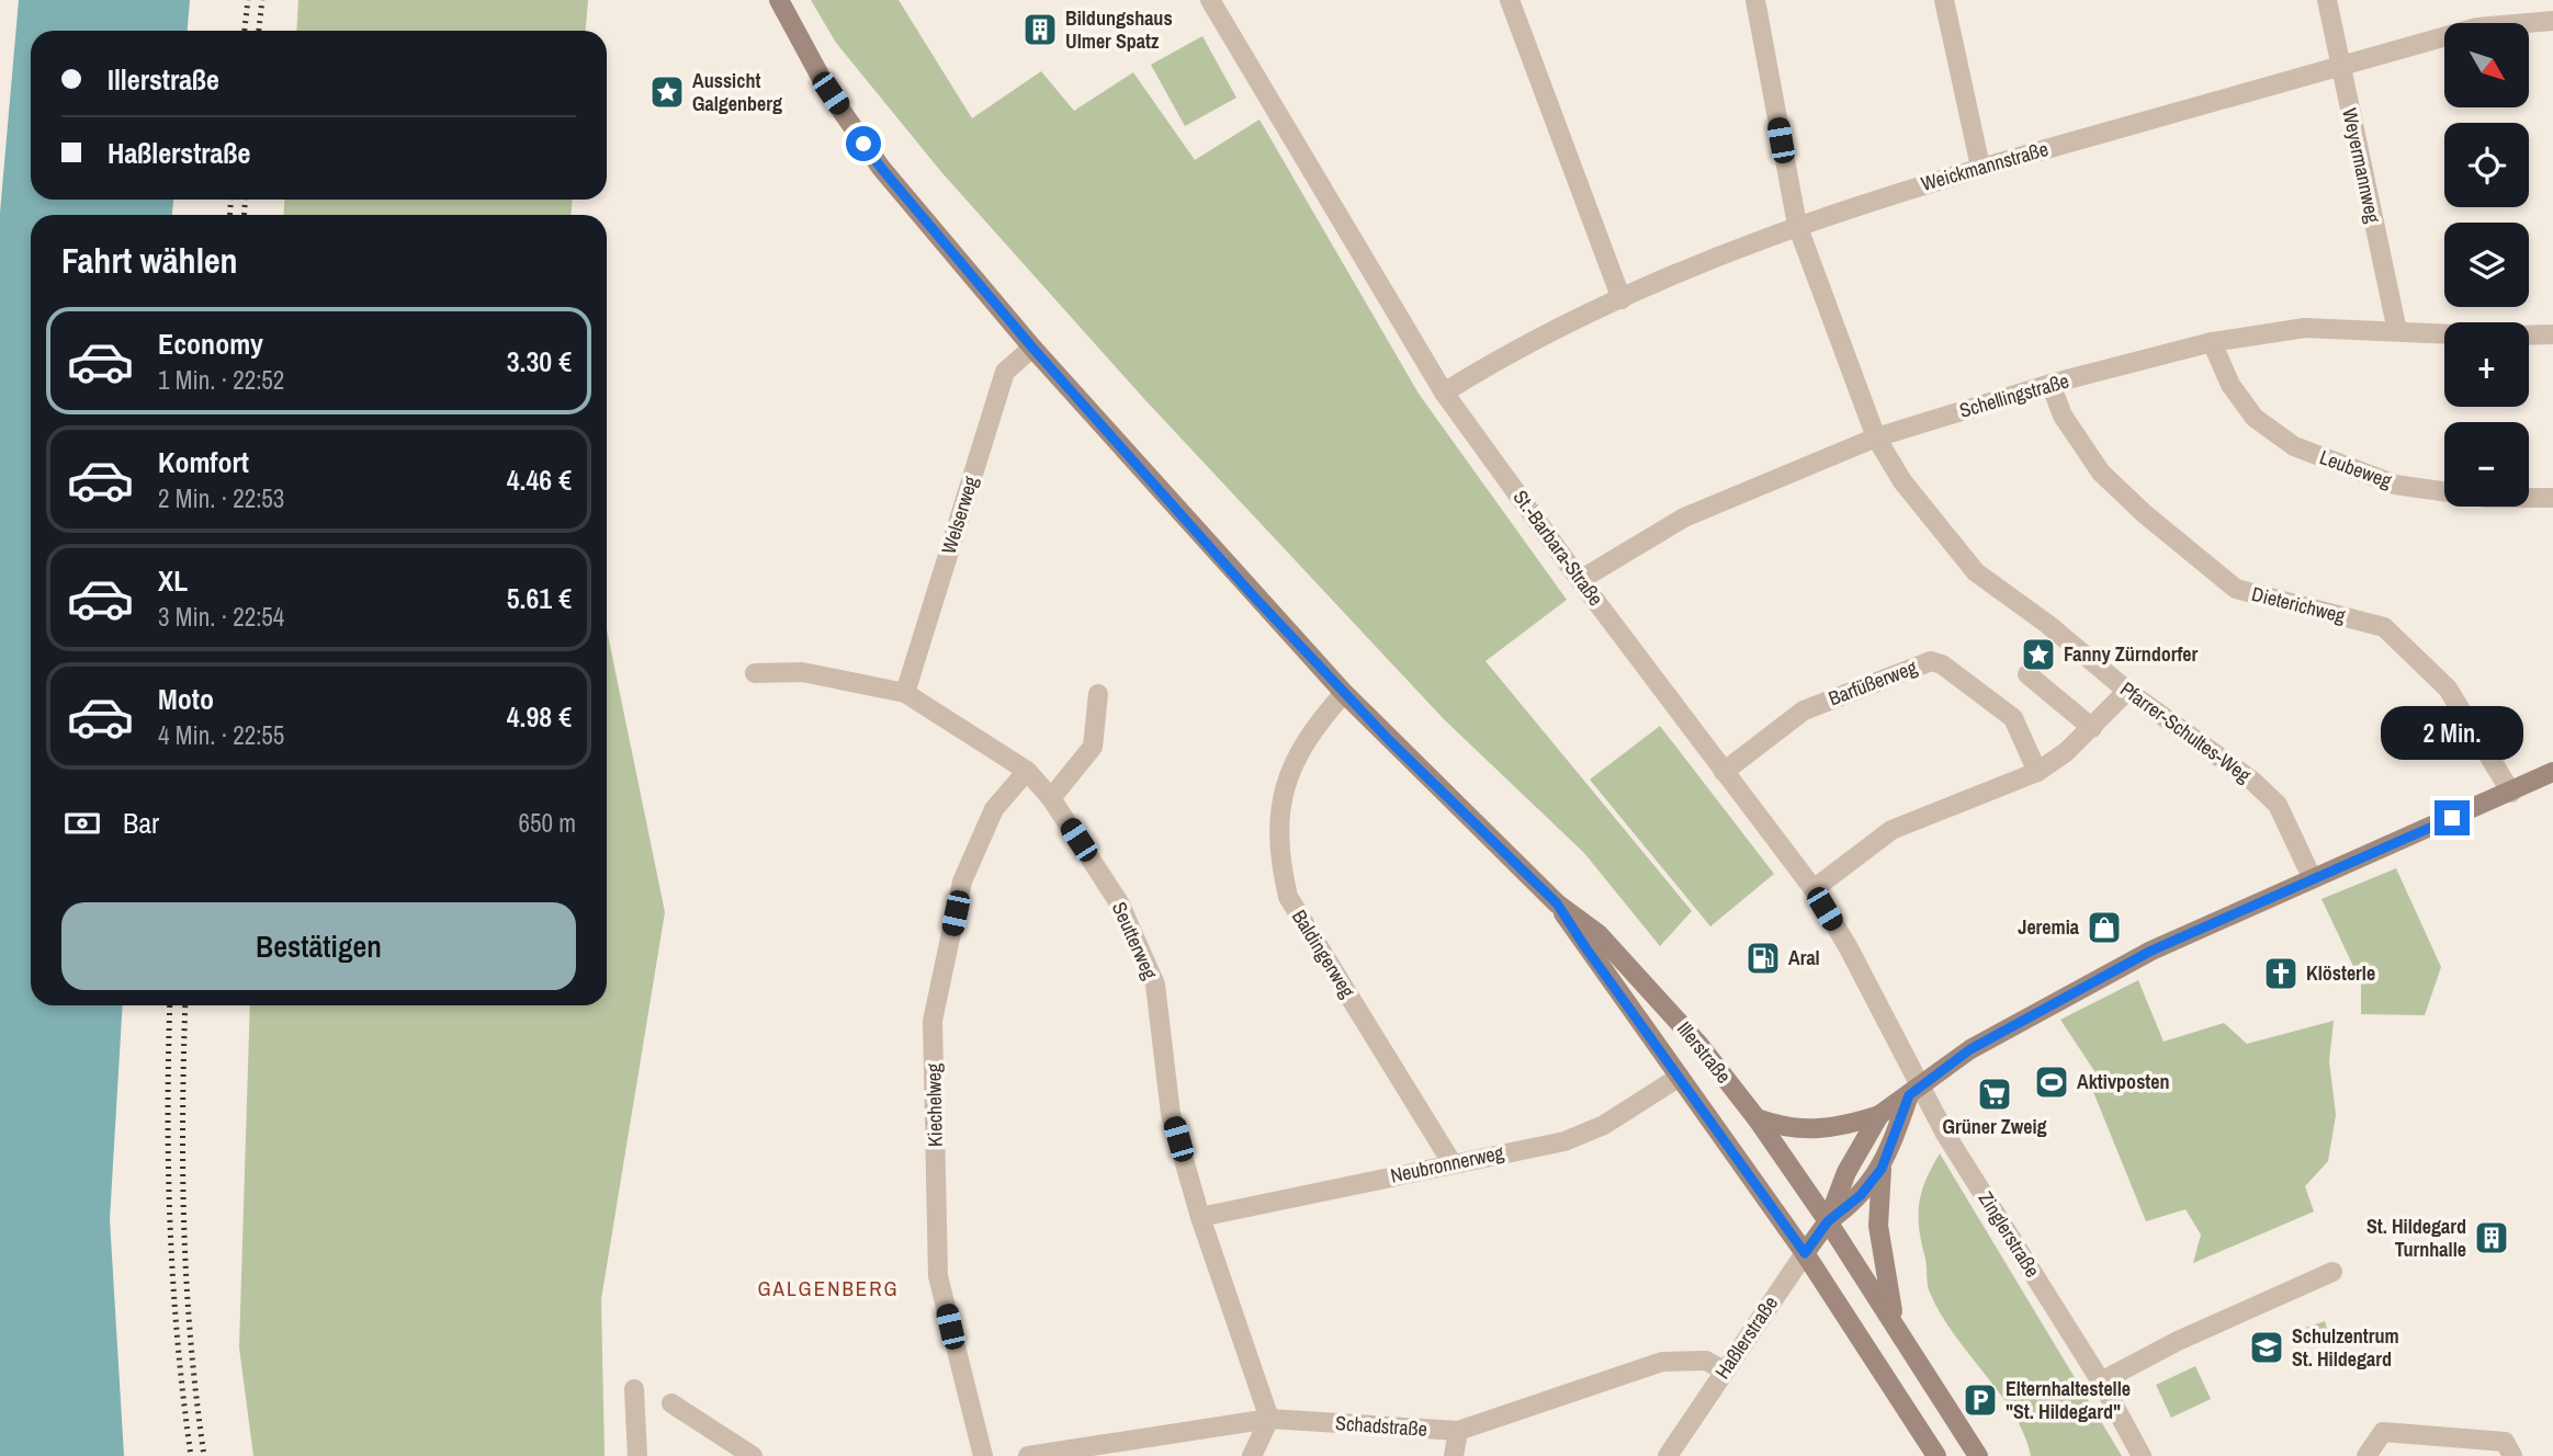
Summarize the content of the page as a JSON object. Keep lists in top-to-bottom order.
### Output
{
  "streets": {
    "main road": ["Illerstraße", "Haßlerstraße"],
    "street": [
      "Weyermannweg",
      "Weickmannstraße",
      "Schellingstraße",
      "Leubeweg",
      "Welserweg",
      "St.-Barbara-Straße",
      "Dieterichweg",
      "Barfüßerweg",
      "Pfarrer-Schultes-Weg",
      "Seutterweg",
      "Baldingerweg",
      "Kiechelweg",
      "Neubronnerweg",
      "Zinglerstraße",
      "Schadstraße"
    ]
  },
  "crossings": [
    ["Weyermannweg", "Weickmannstraße"],
    ["Weyermannweg", "Schellingstraße"],
    ["Weickmannstraße", "St.-Barbara-Straße"],
    ["Weickmannstraße", "Pfarrer-Schultes-Weg"],
    ["Schellingstraße", "Leubeweg"],
    ["Schellingstraße", "St.-Barbara-Straße"],
    ["Schellingstraße", "Dieterichweg"],
    ["Schellingstraße", "Pfarrer-Schultes-Weg"],
    ["Welserweg", "Seutterweg"],
    ["Welserweg", "Illerstraße"],
    ["St.-Barbara-Straße", "Barfüßerweg"],
    ["St.-Barbara-Straße", "Zinglerstraße"],
    ["St.-Barbara-Straße", "Haßlerstraße"],
    ["Dieterichweg", "Haßlerstraße"],
    ["Pfarrer-Schultes-Weg", "Haßlerstraße"],
    ["Seutterweg", "Kiechelweg"],
    ["Seutterweg", "Neubronnerweg"],
    ["Seutterweg", "Schadstraße"],
    ["Baldingerweg", "Illerstraße"],
    ["Baldingerweg", "Neubronnerweg"],
    ["Illerstraße", "Neubronnerweg"],
    ["Illerstraße", "Haßlerstraße"],
    ["Zinglerstraße", "Haßlerstraße"],
    ["Haßlerstraße", "Schadstraße"]
  ],
  "districts": ["GALGENBERG"],
  "places": {
    "building": ["Bildungshaus Ulmer Spatz", "St. Hildegard Turnhalle"],
    "place": ["Aussicht Galgenberg", "Fanny Zürndorfer"],
    "shop": ["Jeremia"],
    "fuel station": ["Aral"],
    "church": ["Klösterle"],
    "sports": ["Aktivposten"],
    "supermarket": ["Grüner Zweig"],
    "school or university": ["Schulzentrum St. Hildegard"],
    "parking": ["Elternhaltestelle \"St. Hildegard\""]
  },
  "north": "bottom right",
  "page": {
    "map_buttons": ["+", "−"],
    "banner": ["Illerstraße", "Haßlerstraße"],
    "heading": "Fahrt wählen",
    "list": [
      {
        "name": "Economy",
        "note": "1 Min. · 22:52",
        "value": "3.30 €"
      },
      {
        "name": "Komfort",
        "note": "2 Min. · 22:53",
        "value": "4.46 €"
      },
      {
        "name": "XL",
        "note": "3 Min. · 22:54",
        "value": "5.61 €"
      },
      {
        "name": "Moto",
        "note": "4 Min. · 22:55",
        "value": "4.98 €"
      }
    ],
    "bubble": "2 Min.",
    "pay": ["Bar", "650 m"],
    "buttons": "Bestätigen"
  }
}
